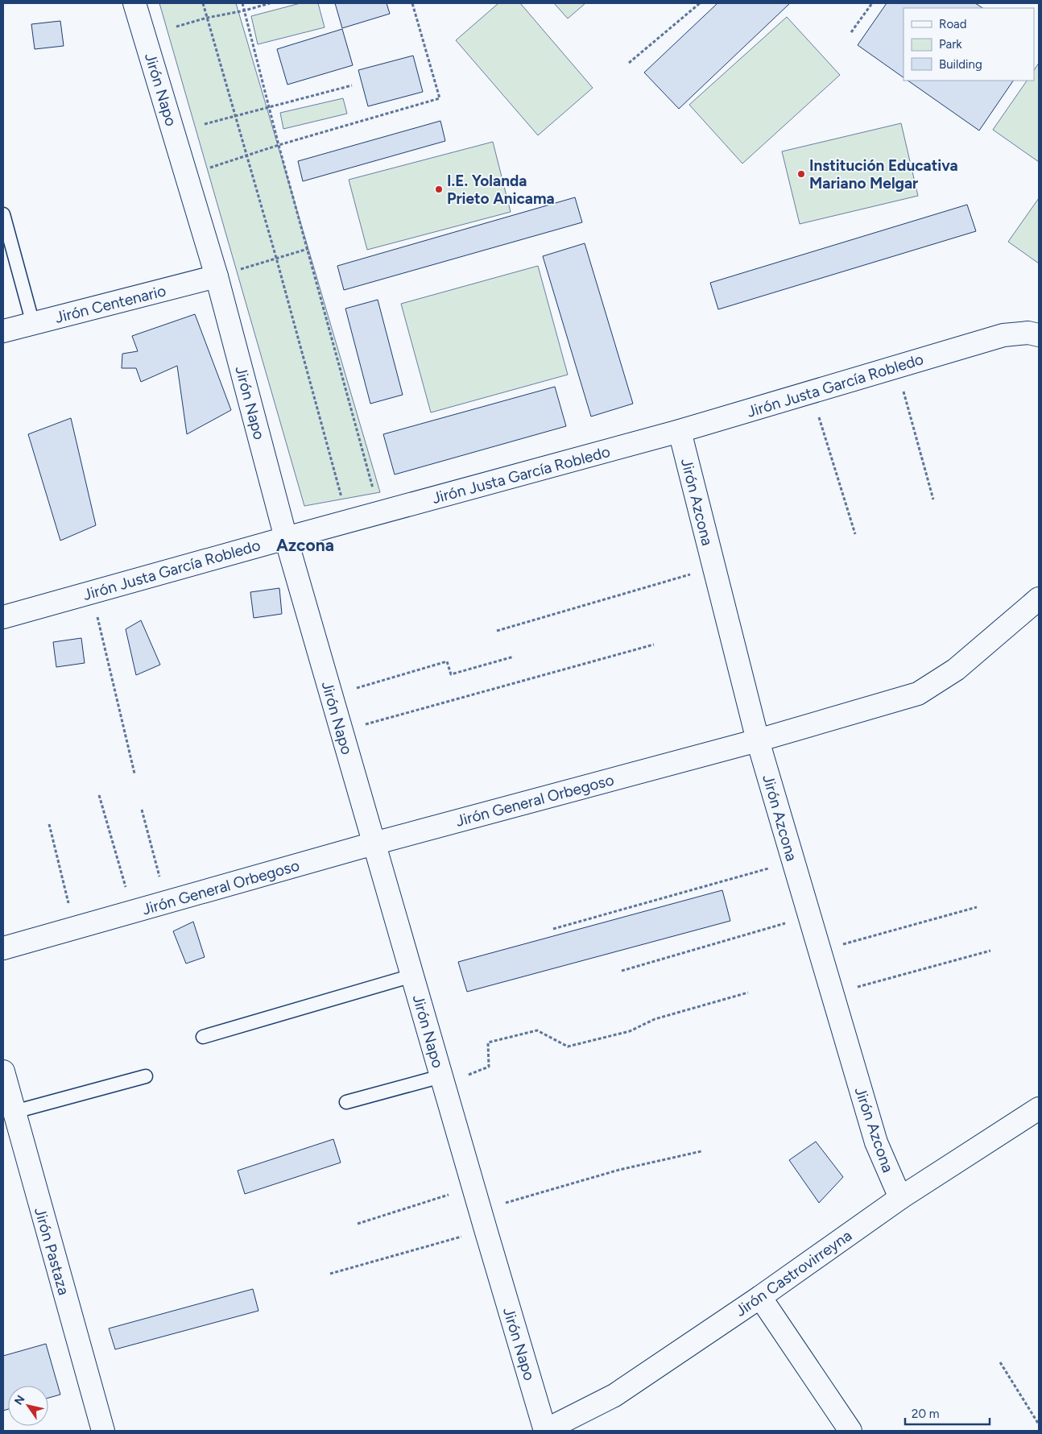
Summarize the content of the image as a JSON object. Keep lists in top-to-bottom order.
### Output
{
  "streets": {
    "street": [
      "Jirón Napo",
      "Jirón Centenario",
      "Jirón Justa García Robledo",
      "Jirón Azcona",
      "Jirón General Orbegoso",
      "Jirón Pastaza",
      "Jirón Castrovirreyna"
    ]
  },
  "crossings": [
    ["Jirón Napo", "Jirón Centenario"],
    ["Jirón Napo", "Jirón Justa García Robledo"],
    ["Jirón Napo", "Jirón General Orbegoso"],
    ["Jirón Napo", "Jirón Castrovirreyna"],
    ["Jirón Justa García Robledo", "Jirón Azcona"],
    ["Jirón Azcona", "Jirón General Orbegoso"],
    ["Jirón Azcona", "Jirón Castrovirreyna"]
  ],
  "districts": ["Azcona"],
  "places": ["Institución Educativa Mariano Melgar", "I.E. Yolanda Prieto Anicama"],
  "legend": ["Road", "Park", "Building"],
  "scale_bar": "20 m",
  "north": "top left"
}
